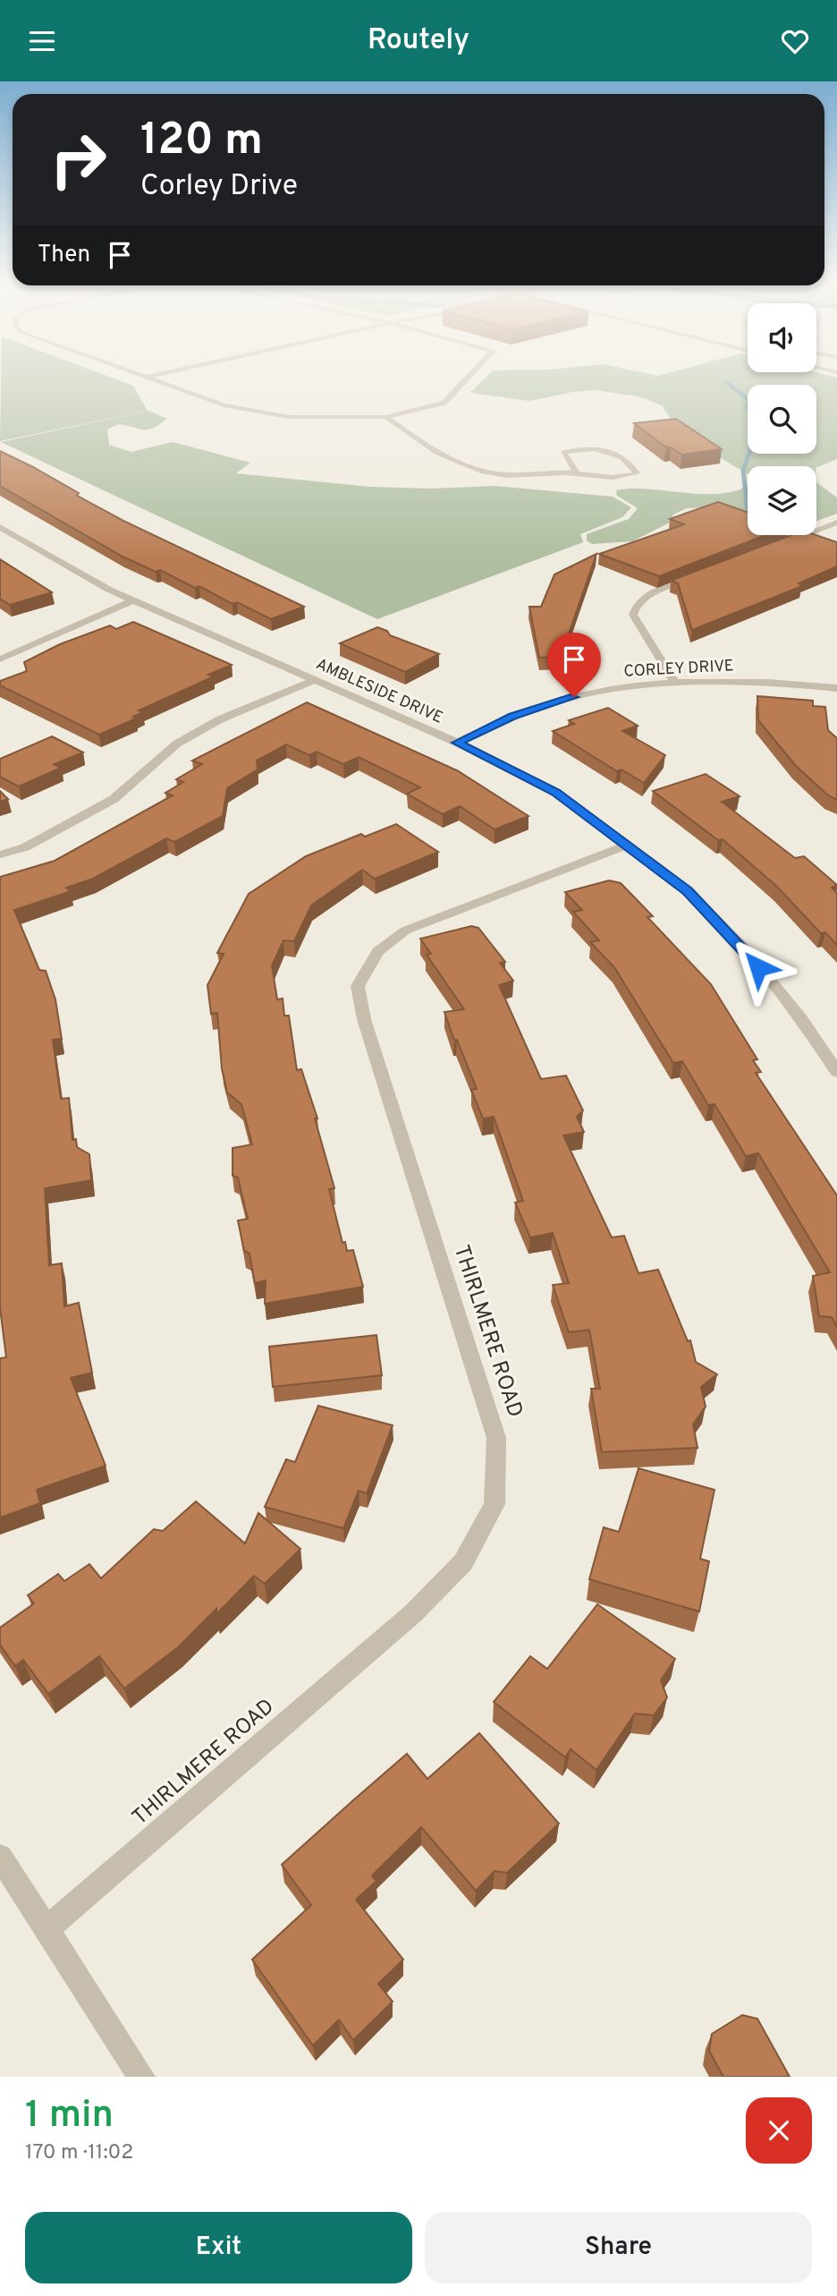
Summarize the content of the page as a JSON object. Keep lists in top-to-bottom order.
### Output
{
  "streets": {
    "street": ["CORLEY DRIVE", "AMBLESIDE DRIVE", "THIRLMERE ROAD"]
  },
  "crossings": [
    ["CORLEY DRIVE", "AMBLESIDE DRIVE"],
    ["AMBLESIDE DRIVE", "THIRLMERE ROAD"]
  ],
  "page": {
    "header": "Routely",
    "turn": ["120 m", "Corley Drive"],
    "then": "Then",
    "heading": ["1 min", "170 m · 11:02"],
    "buttons": ["Exit", "Share"]
  }
}
